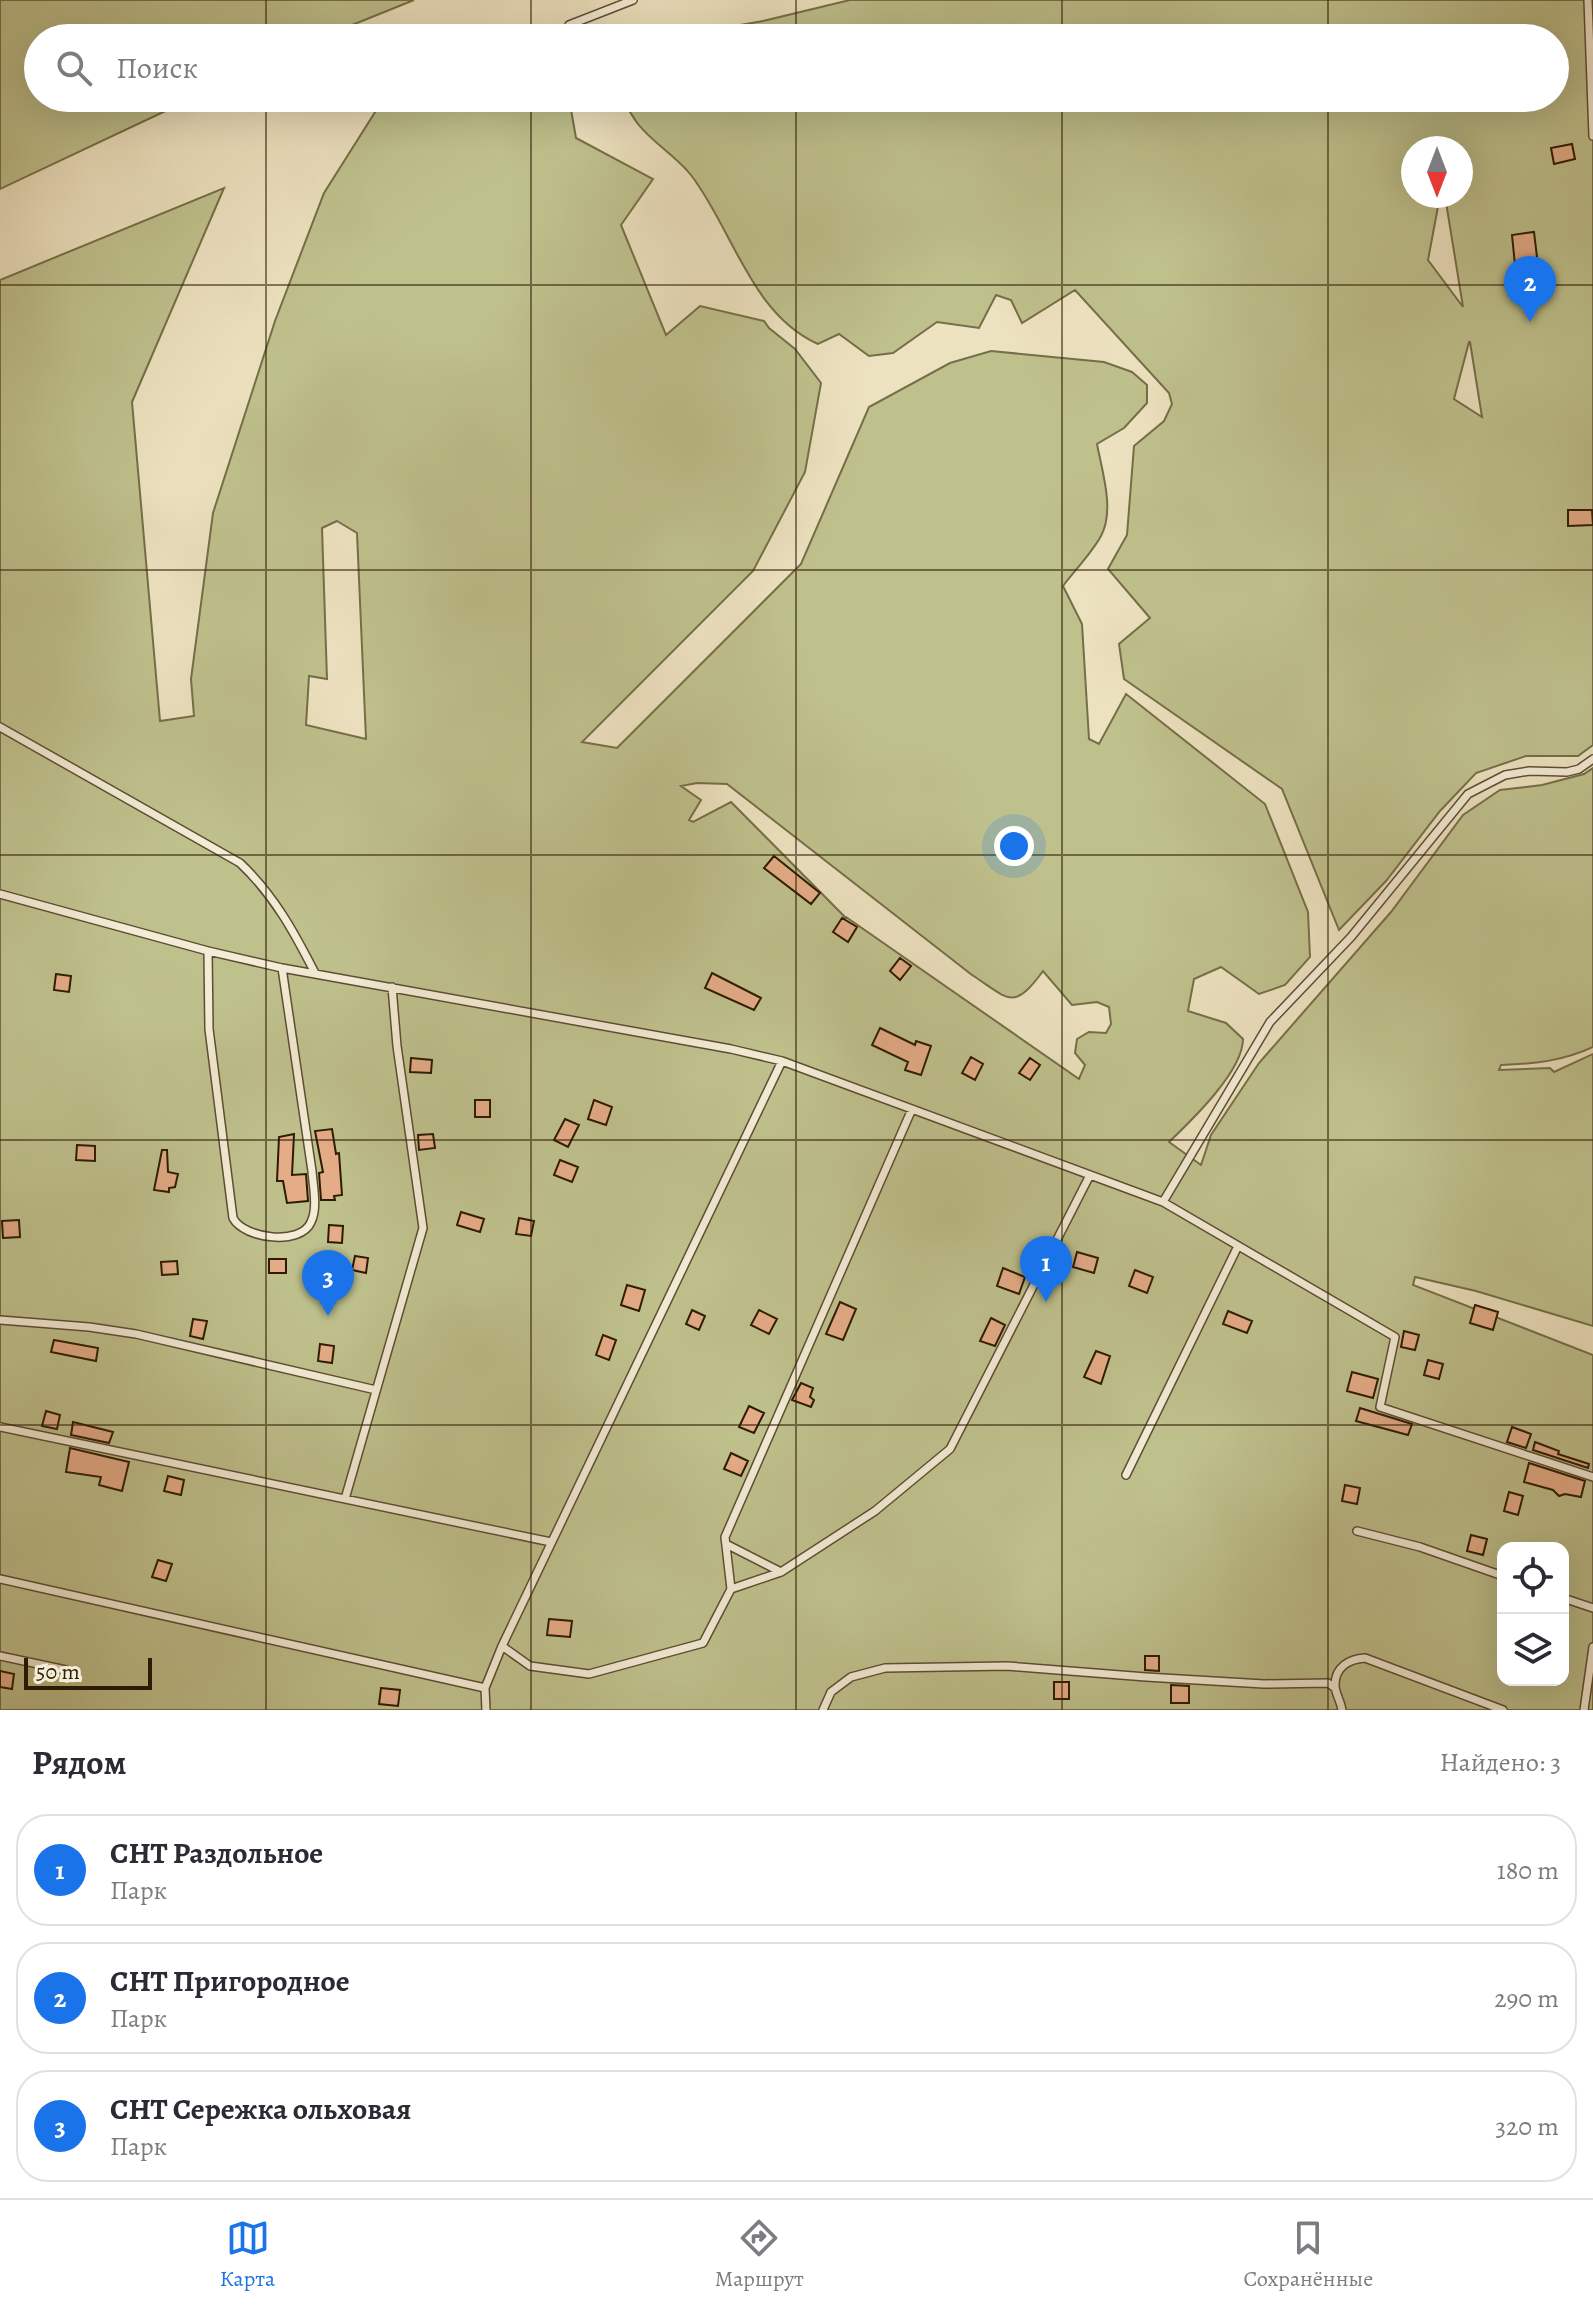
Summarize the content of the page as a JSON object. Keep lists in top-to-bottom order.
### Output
{
  "scale_bar": "50 m",
  "north": "bottom",
  "page": {
    "search": "Поиск",
    "pins": ["2", "1", "3"],
    "scale": "50 m",
    "heading": ["Рядом", "Найдено: 3"],
    "list": [
      {
        "mark": "1",
        "name": "СНТ Раздольное",
        "note": "Парк",
        "value": "180 m"
      },
      {
        "mark": "2",
        "name": "СНТ Пригородное",
        "note": "Парк",
        "value": "290 m"
      },
      {
        "mark": "3",
        "name": "СНТ Сережка ольховая",
        "note": "Парк",
        "value": "320 m"
      }
    ],
    "nav": ["Карта", "Маршрут", "Сохранённые"]
  }
}
